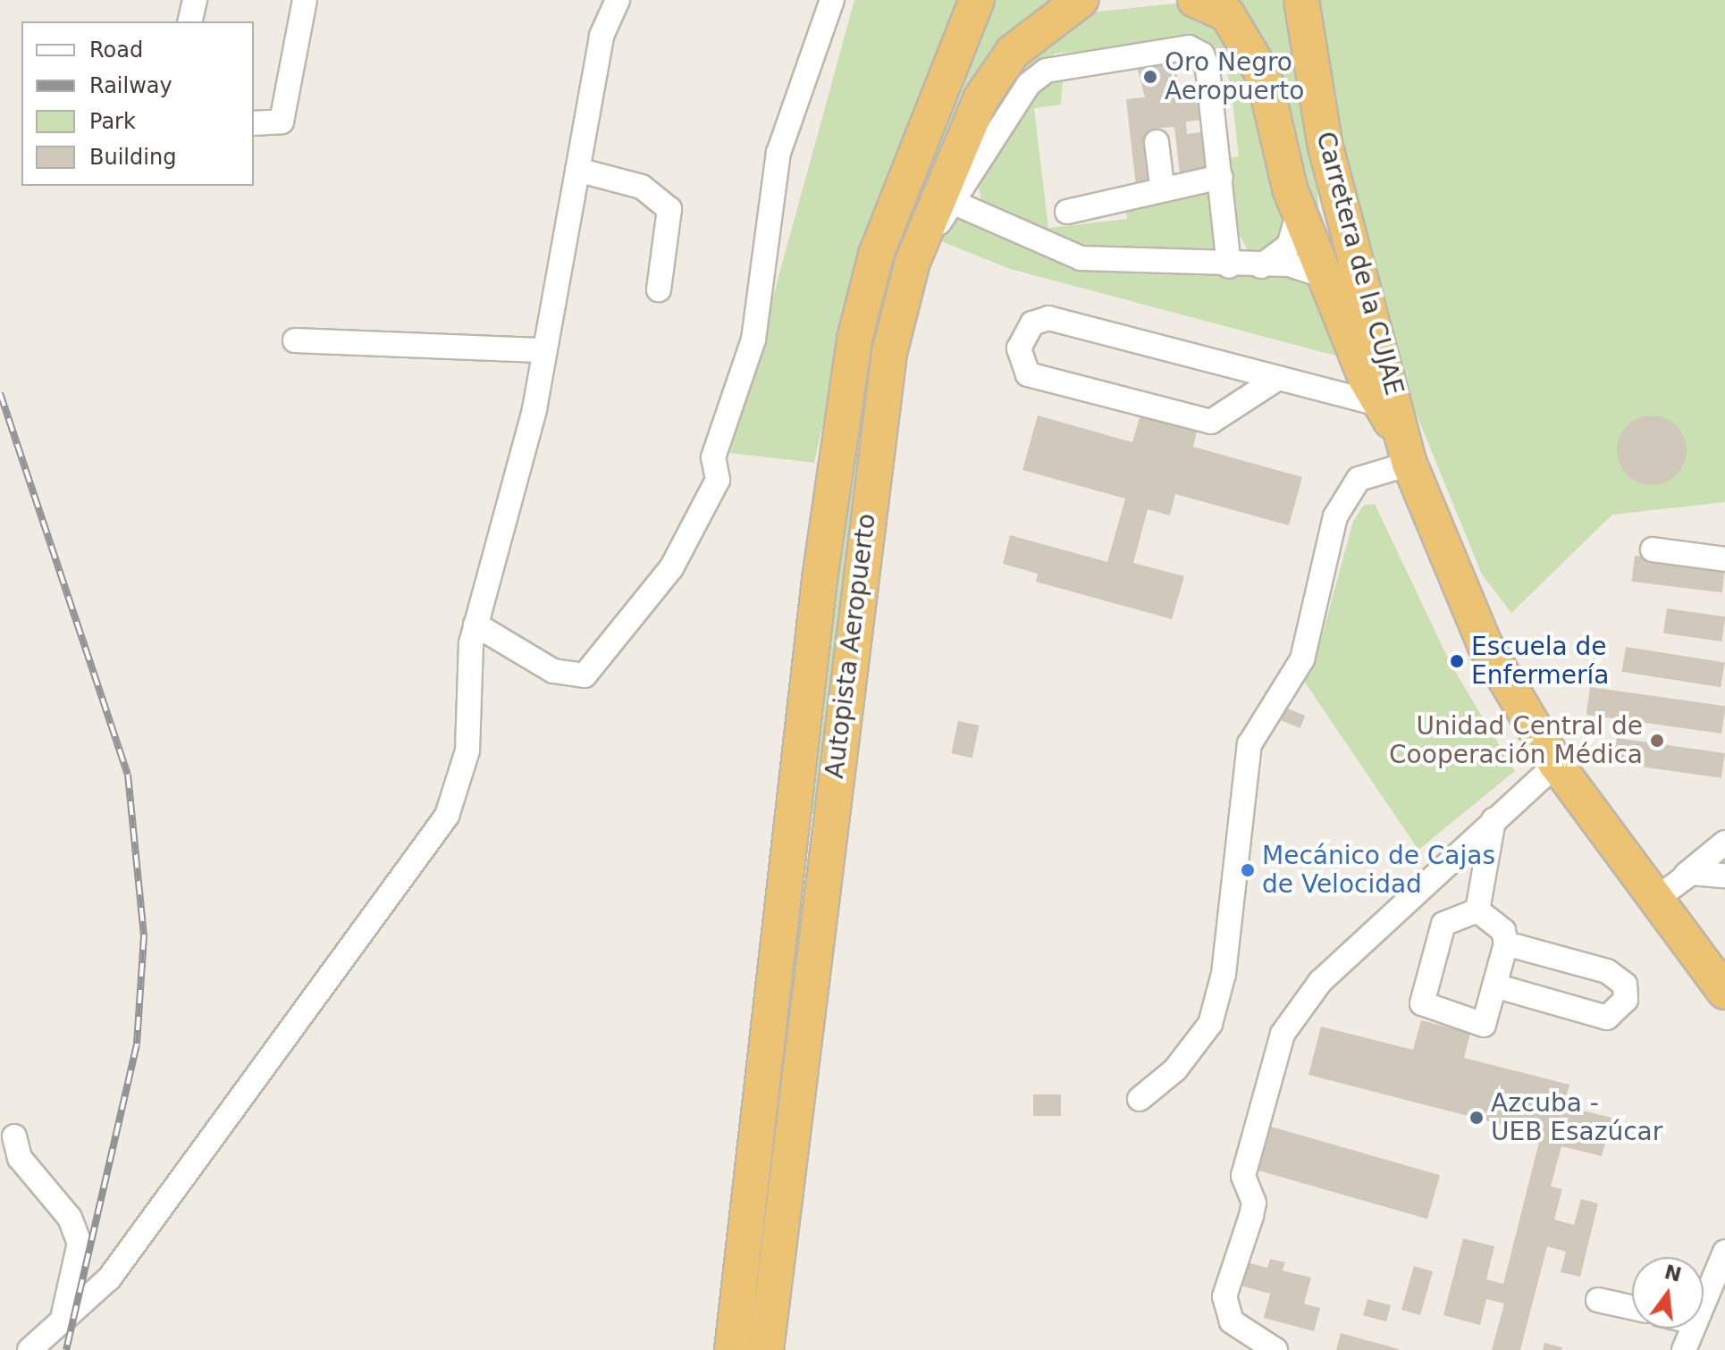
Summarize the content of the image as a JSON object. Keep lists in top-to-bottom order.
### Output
{
  "streets": {
    "highway": ["Carretera de la CUJAE", "Autopista Aeropuerto"]
  },
  "places": [
    "Oro Negro Aeropuerto",
    "Escuela de Enfermería",
    "Unidad Central de Cooperación Médica",
    "Mecánico de Cajas de Velocidad",
    "Azcuba - UEB Esazúcar"
  ],
  "legend": [
    "Road",
    "Railway",
    "Park",
    "Building"
  ],
  "north": "top"
}
